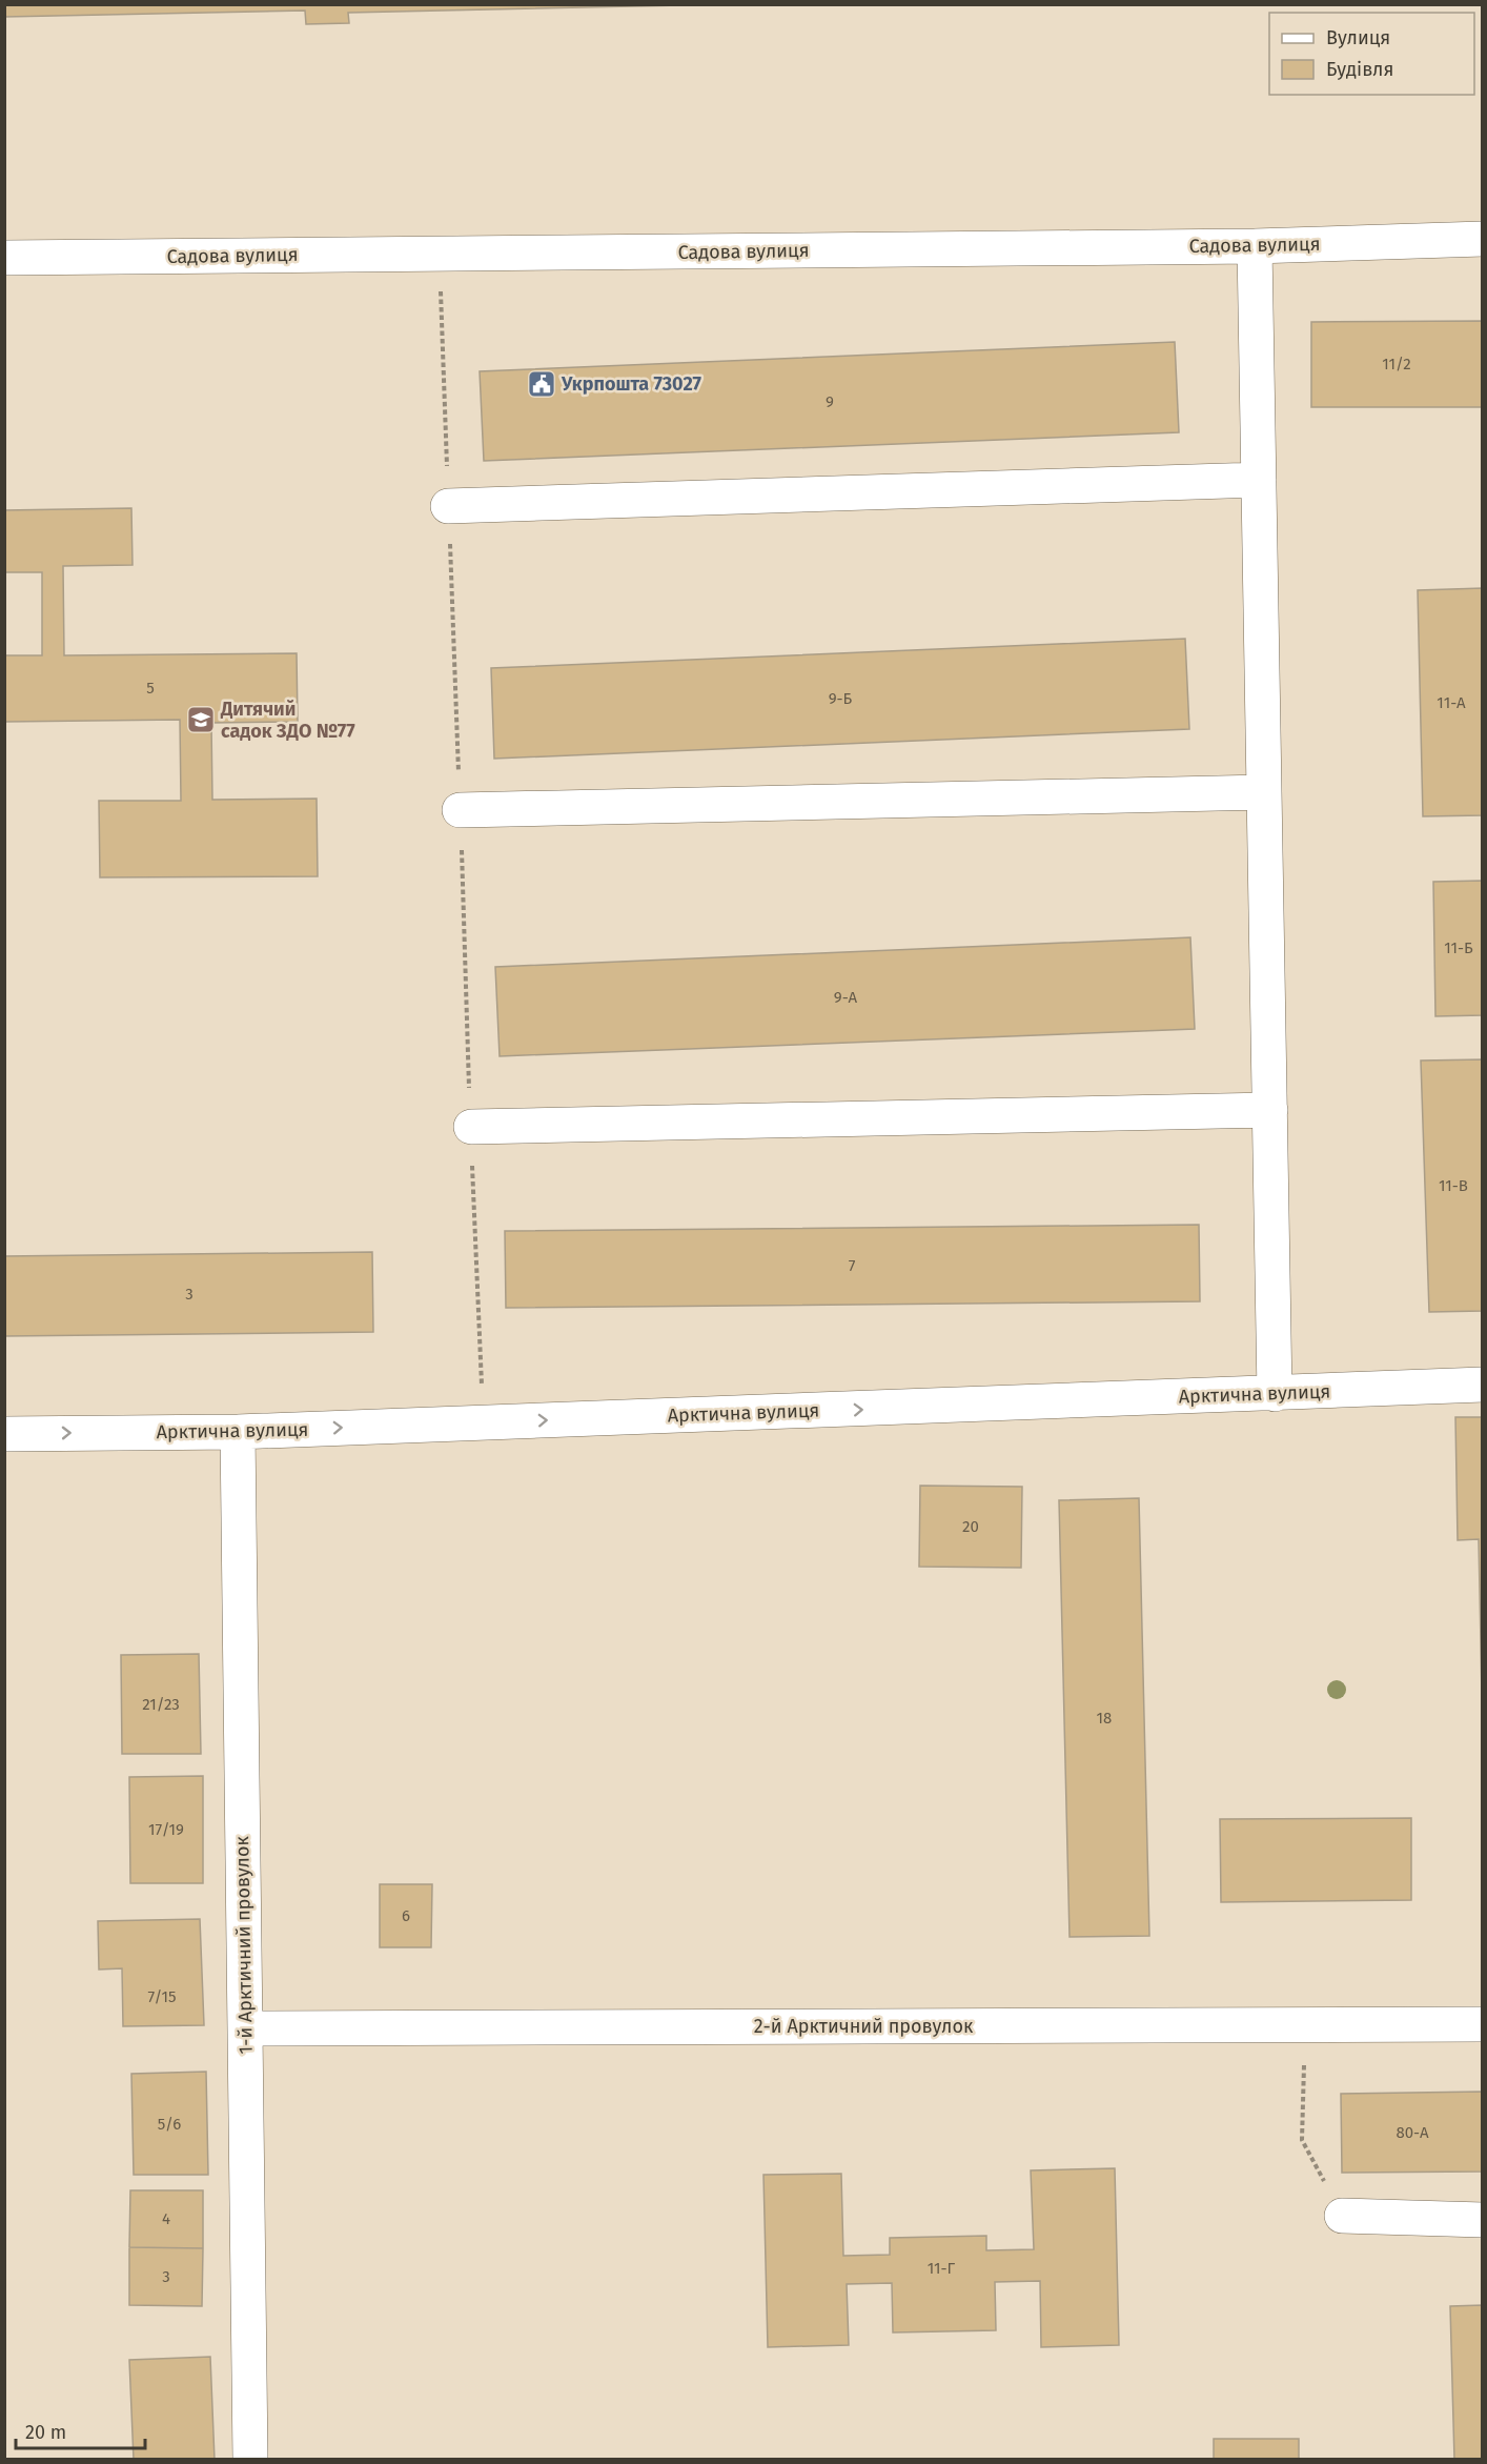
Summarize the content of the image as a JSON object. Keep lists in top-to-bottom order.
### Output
{
  "streets": {
    "street": [
      "Садова вулиця",
      "Арктична вулиця",
      "1-й Арктичний провулок",
      "2-й Арктичний провулок"
    ]
  },
  "crossings": [
    ["Арктична вулиця", "1-й Арктичний провулок"],
    ["1-й Арктичний провулок", "2-й Арктичний провулок"]
  ],
  "places": {
    "public building": ["Укрпошта 73027"],
    "school or university": ["Дитячий садок ЗДО №77"]
  },
  "house_numbers": [
    "11/2",
    "9",
    "5",
    "9-Б",
    "11-А",
    "11-Б",
    "9-А",
    "11-В",
    "7",
    "3",
    "20",
    "21/23",
    "18",
    "17/19",
    "6",
    "7/15",
    "5/6",
    "80-А",
    "4",
    "11-Г",
    "3"
  ],
  "legend": ["Вулиця", "Будівля"],
  "scale_bar": "20 m"
}
